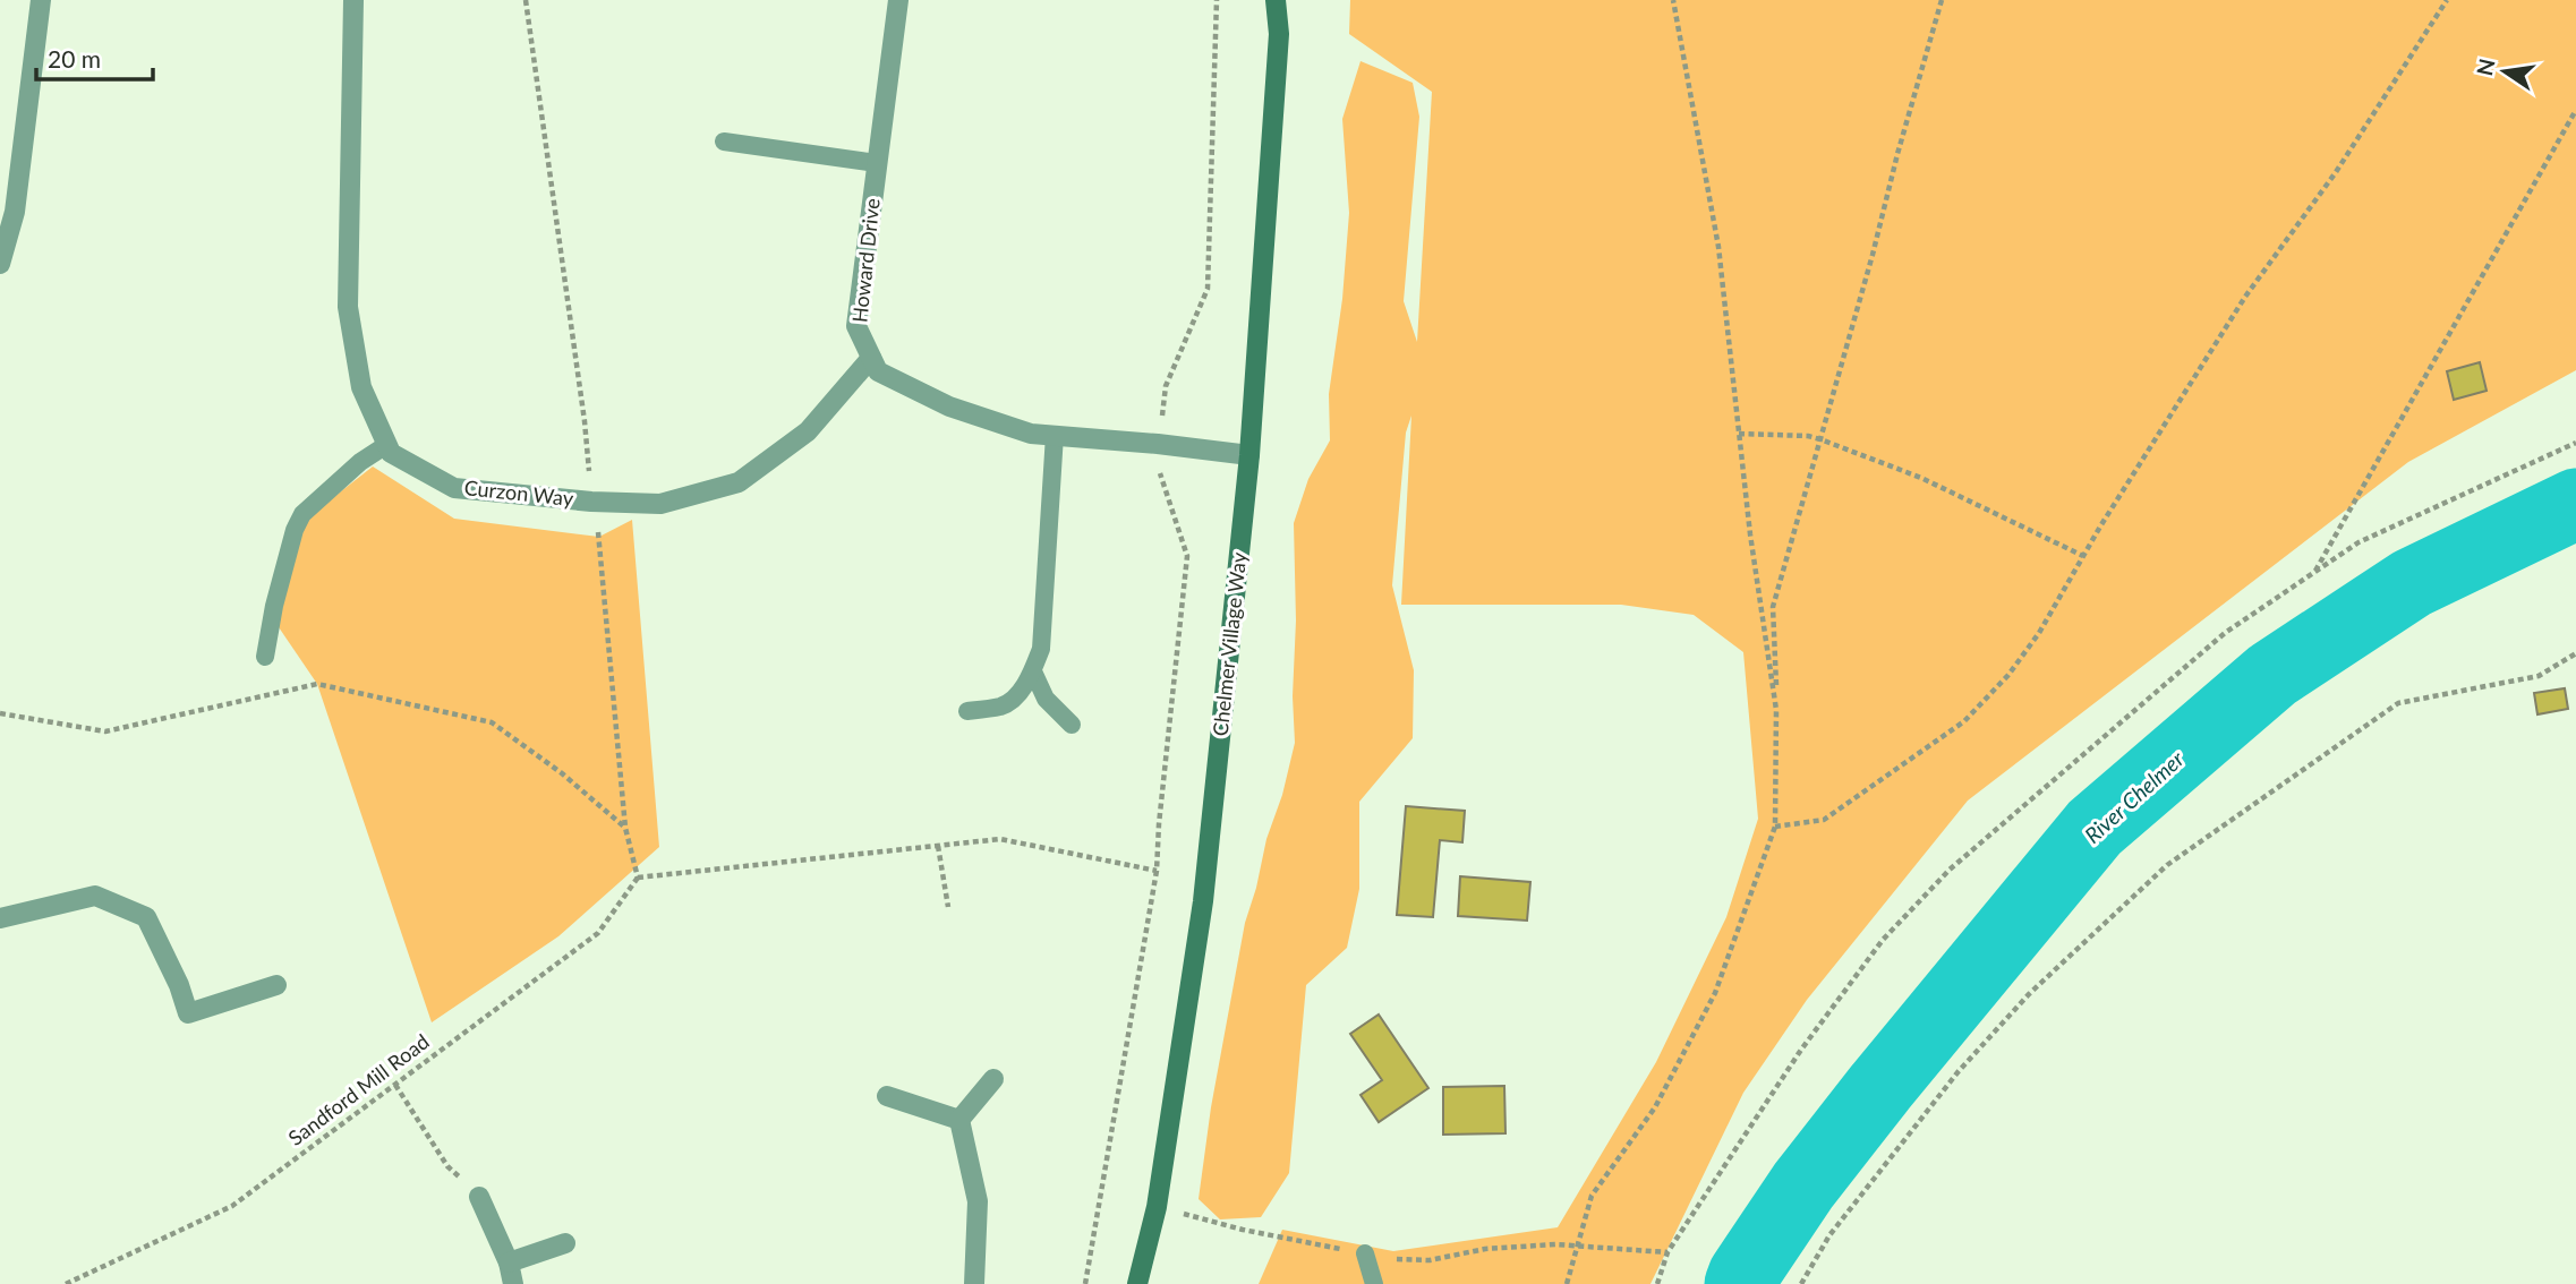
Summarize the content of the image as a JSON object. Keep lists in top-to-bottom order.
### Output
{
  "streets": {
    "street": ["Howard Drive", "Curzon Way", "Chelmer Village Way"],
    "path": ["Sandford Mill Road"]
  },
  "crossings": [
    ["Howard Drive", "Curzon Way"],
    ["Howard Drive", "Chelmer Village Way"]
  ],
  "water": ["River Chelmer"],
  "scale_bar": "20 m",
  "north": "left"
}
